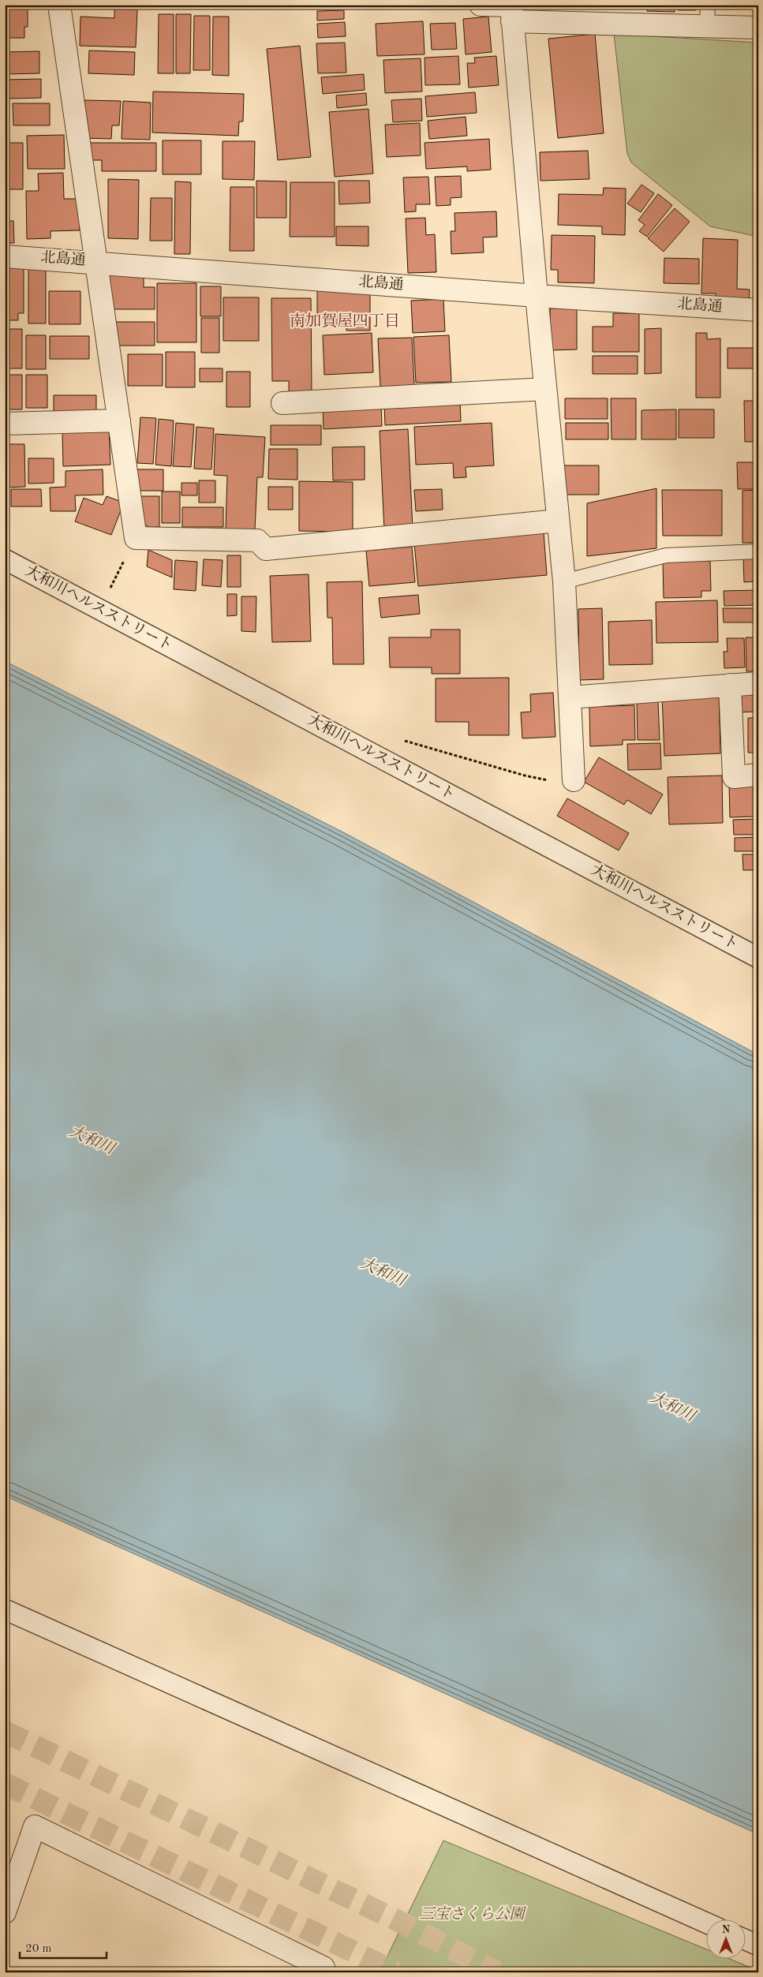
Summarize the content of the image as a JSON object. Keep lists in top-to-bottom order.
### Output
{
  "streets": {
    "street": ["北島通", "大和川ヘルスストリート"]
  },
  "districts": ["南加賀屋四丁目"],
  "water": ["大和川"],
  "parks": ["三宝さくら公園"],
  "scale_bar": "20 m",
  "north": "top"
}
